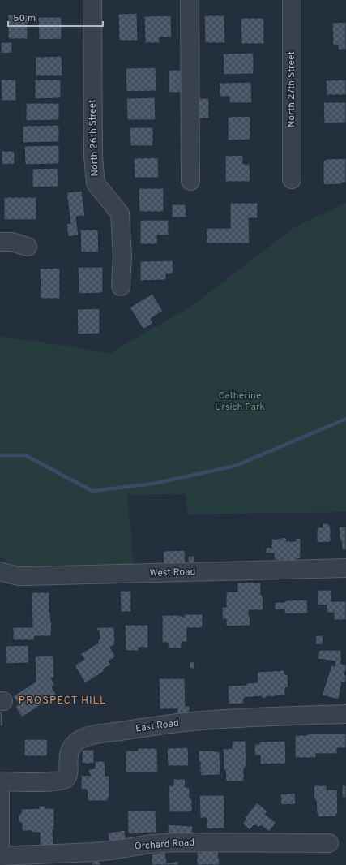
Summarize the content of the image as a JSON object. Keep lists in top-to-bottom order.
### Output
{
  "streets": {
    "street": [
      "North 27th Street",
      "North 26th Street",
      "West Road",
      "East Road",
      "Orchard Road"
    ]
  },
  "districts": ["PROSPECT HILL"],
  "parks": ["Catherine Ursich Park"],
  "scale_bar": "50 m"
}
